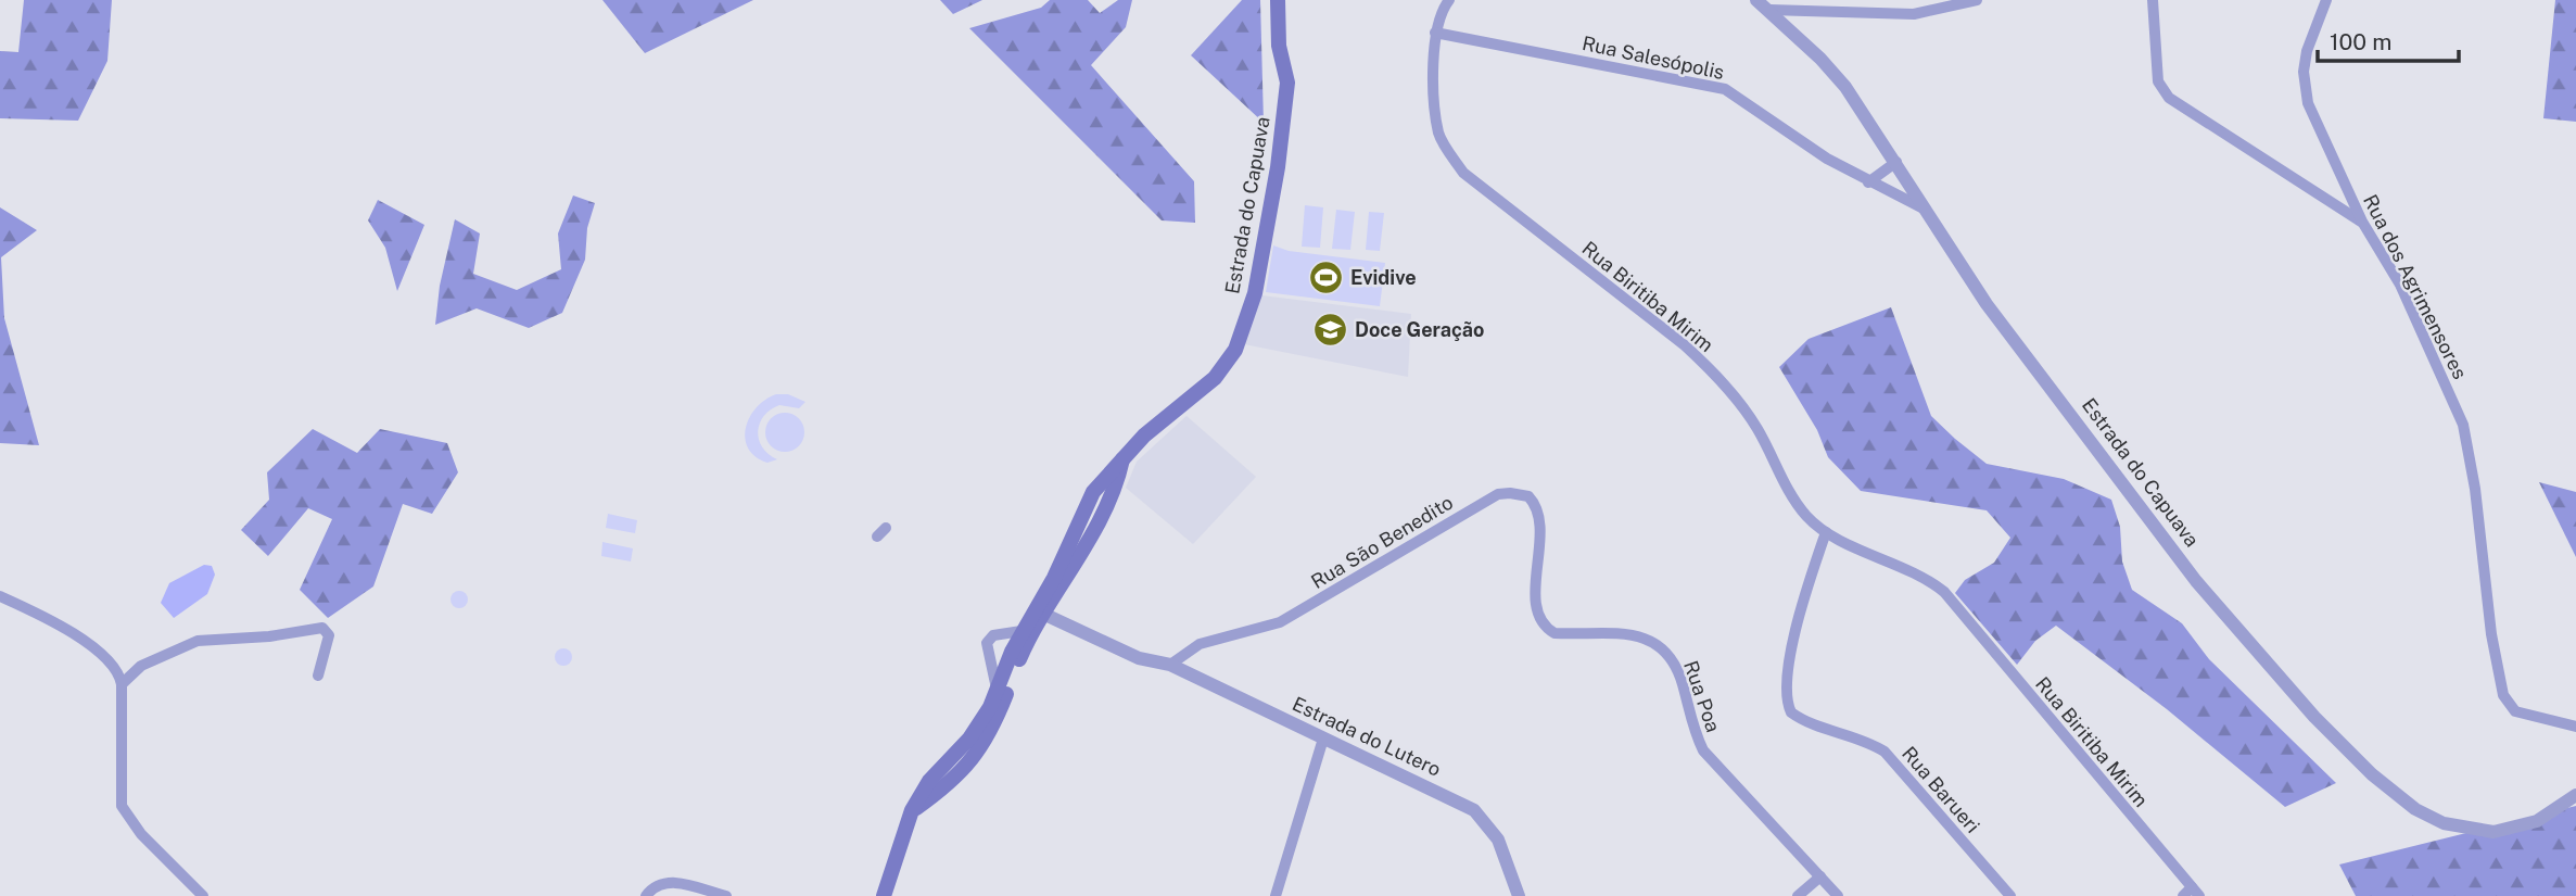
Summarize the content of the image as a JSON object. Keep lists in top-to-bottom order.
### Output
{
  "streets": {
    "main road": ["Estrada do Capuava"],
    "street": [
      "Rua Salesópolis",
      "Rua dos Agrimensores",
      "Rua Biritiba Mirim",
      "Rua São Benedito",
      "Rua Poa",
      "Estrada do Lutero",
      "Rua Barueri"
    ]
  },
  "crossings": [
    ["Rua Salesópolis", "Estrada do Capuava"],
    ["Rua Salesópolis", "Rua Biritiba Mirim"],
    ["Estrada do Capuava", "Estrada do Lutero"],
    ["Rua Biritiba Mirim", "Rua Barueri"],
    ["Rua São Benedito", "Rua Poa"],
    ["Rua São Benedito", "Estrada do Lutero"]
  ],
  "places": {
    "sports": ["Evidive"],
    "school or university": ["Doce Geração"]
  },
  "scale_bar": "100 m"
}
